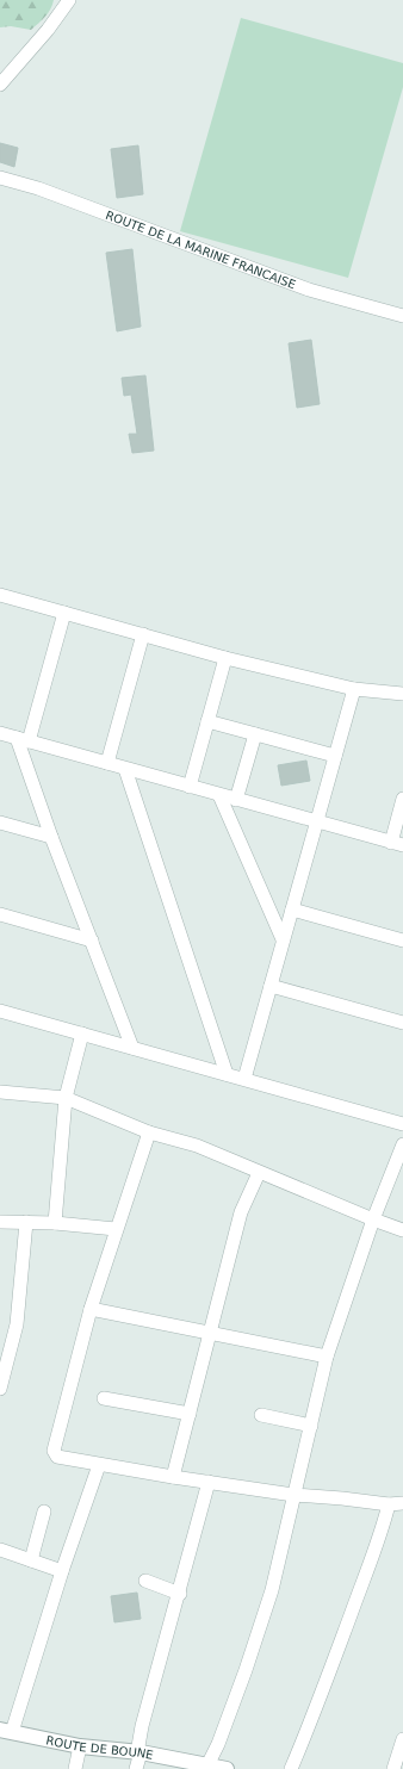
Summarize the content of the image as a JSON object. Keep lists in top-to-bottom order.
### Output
{
  "streets": {
    "street": ["ROUTE DE LA MARINE FRANCAISE", "ROUTE DE BOUNE"]
  }
}
